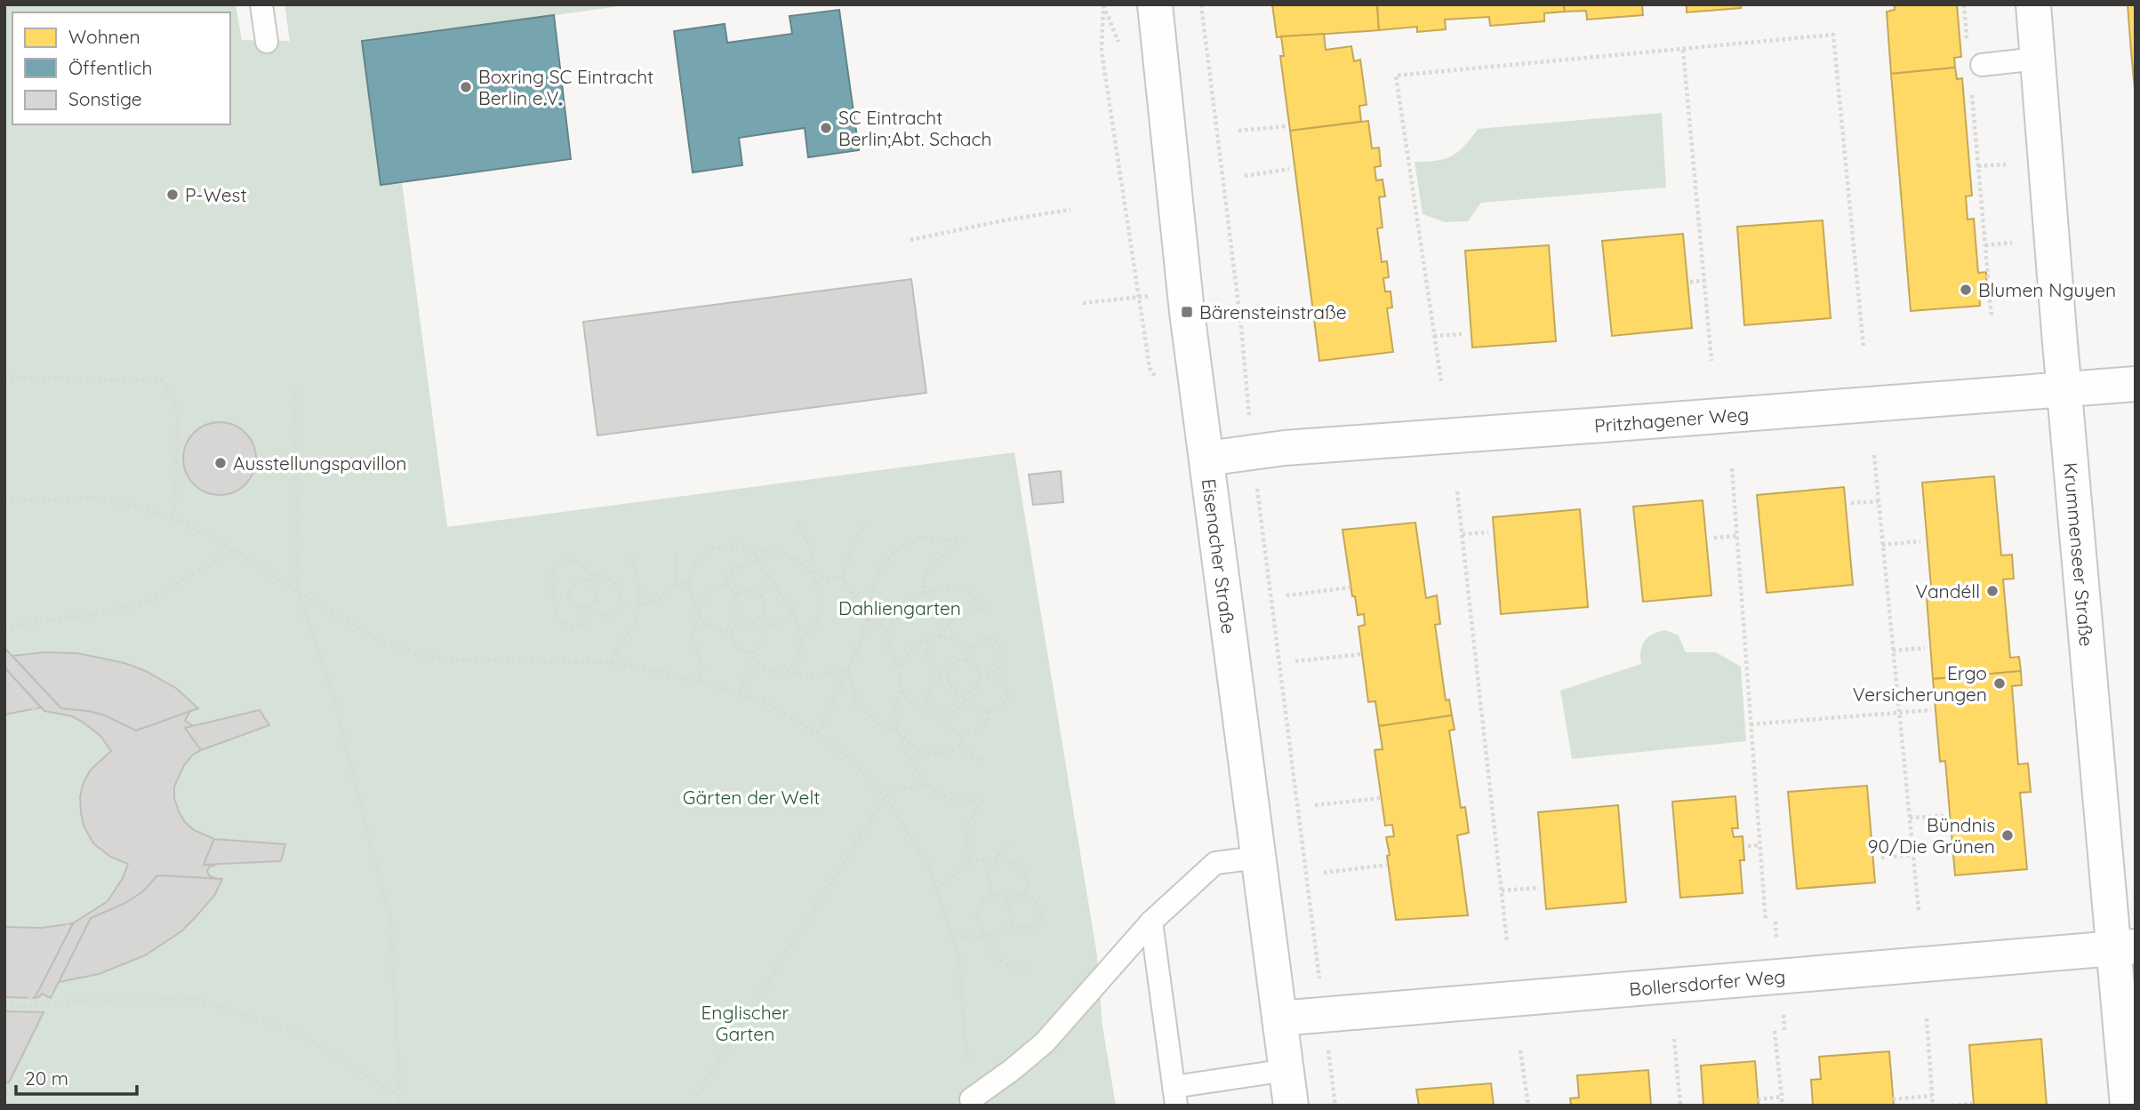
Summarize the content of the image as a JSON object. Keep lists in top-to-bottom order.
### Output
{
  "streets": {
    "street": [
      "Pritzhagener Weg",
      "Eisenacher Straße",
      "Krummenseer Straße",
      "Bollersdorfer Weg"
    ]
  },
  "crossings": [
    ["Pritzhagener Weg", "Eisenacher Straße"],
    ["Pritzhagener Weg", "Krummenseer Straße"],
    ["Eisenacher Straße", "Bollersdorfer Weg"],
    ["Krummenseer Straße", "Bollersdorfer Weg"]
  ],
  "parks": ["Dahliengarten", "Gärten der Welt", "Englischer Garten"],
  "places": {
    "other": [
      "Boxring SC Eintracht Berlin e.V.",
      "SC Eintracht Berlin;Abt. Schach",
      "P-West",
      "Blumen Nguyen",
      "Ausstellungspavillon",
      "Vandéll",
      "Ergo Versicherungen",
      "Bündnis 90/Die Grünen"
    ],
    "transit": ["Bärensteinstraße"]
  },
  "legend": ["Wohnen", "Öffentlich", "Sonstige"],
  "scale_bar": "20 m"
}
